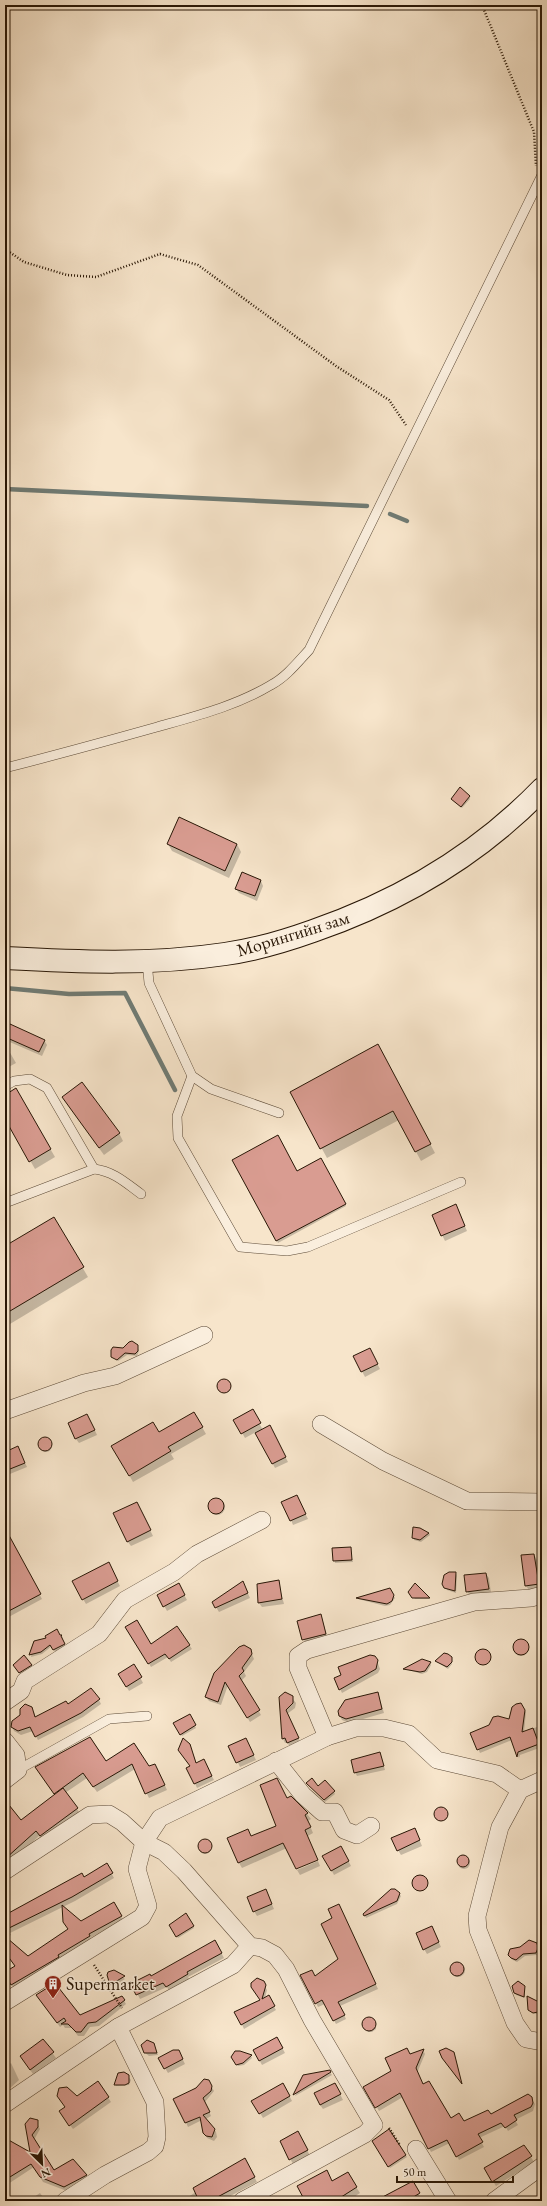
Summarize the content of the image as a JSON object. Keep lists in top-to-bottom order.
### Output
{
  "streets": {
    "main road": ["Морингийн зам"]
  },
  "places": {
    "building": ["Supermarket"]
  },
  "scale_bar": "50 m",
  "north": "bottom right"
}
